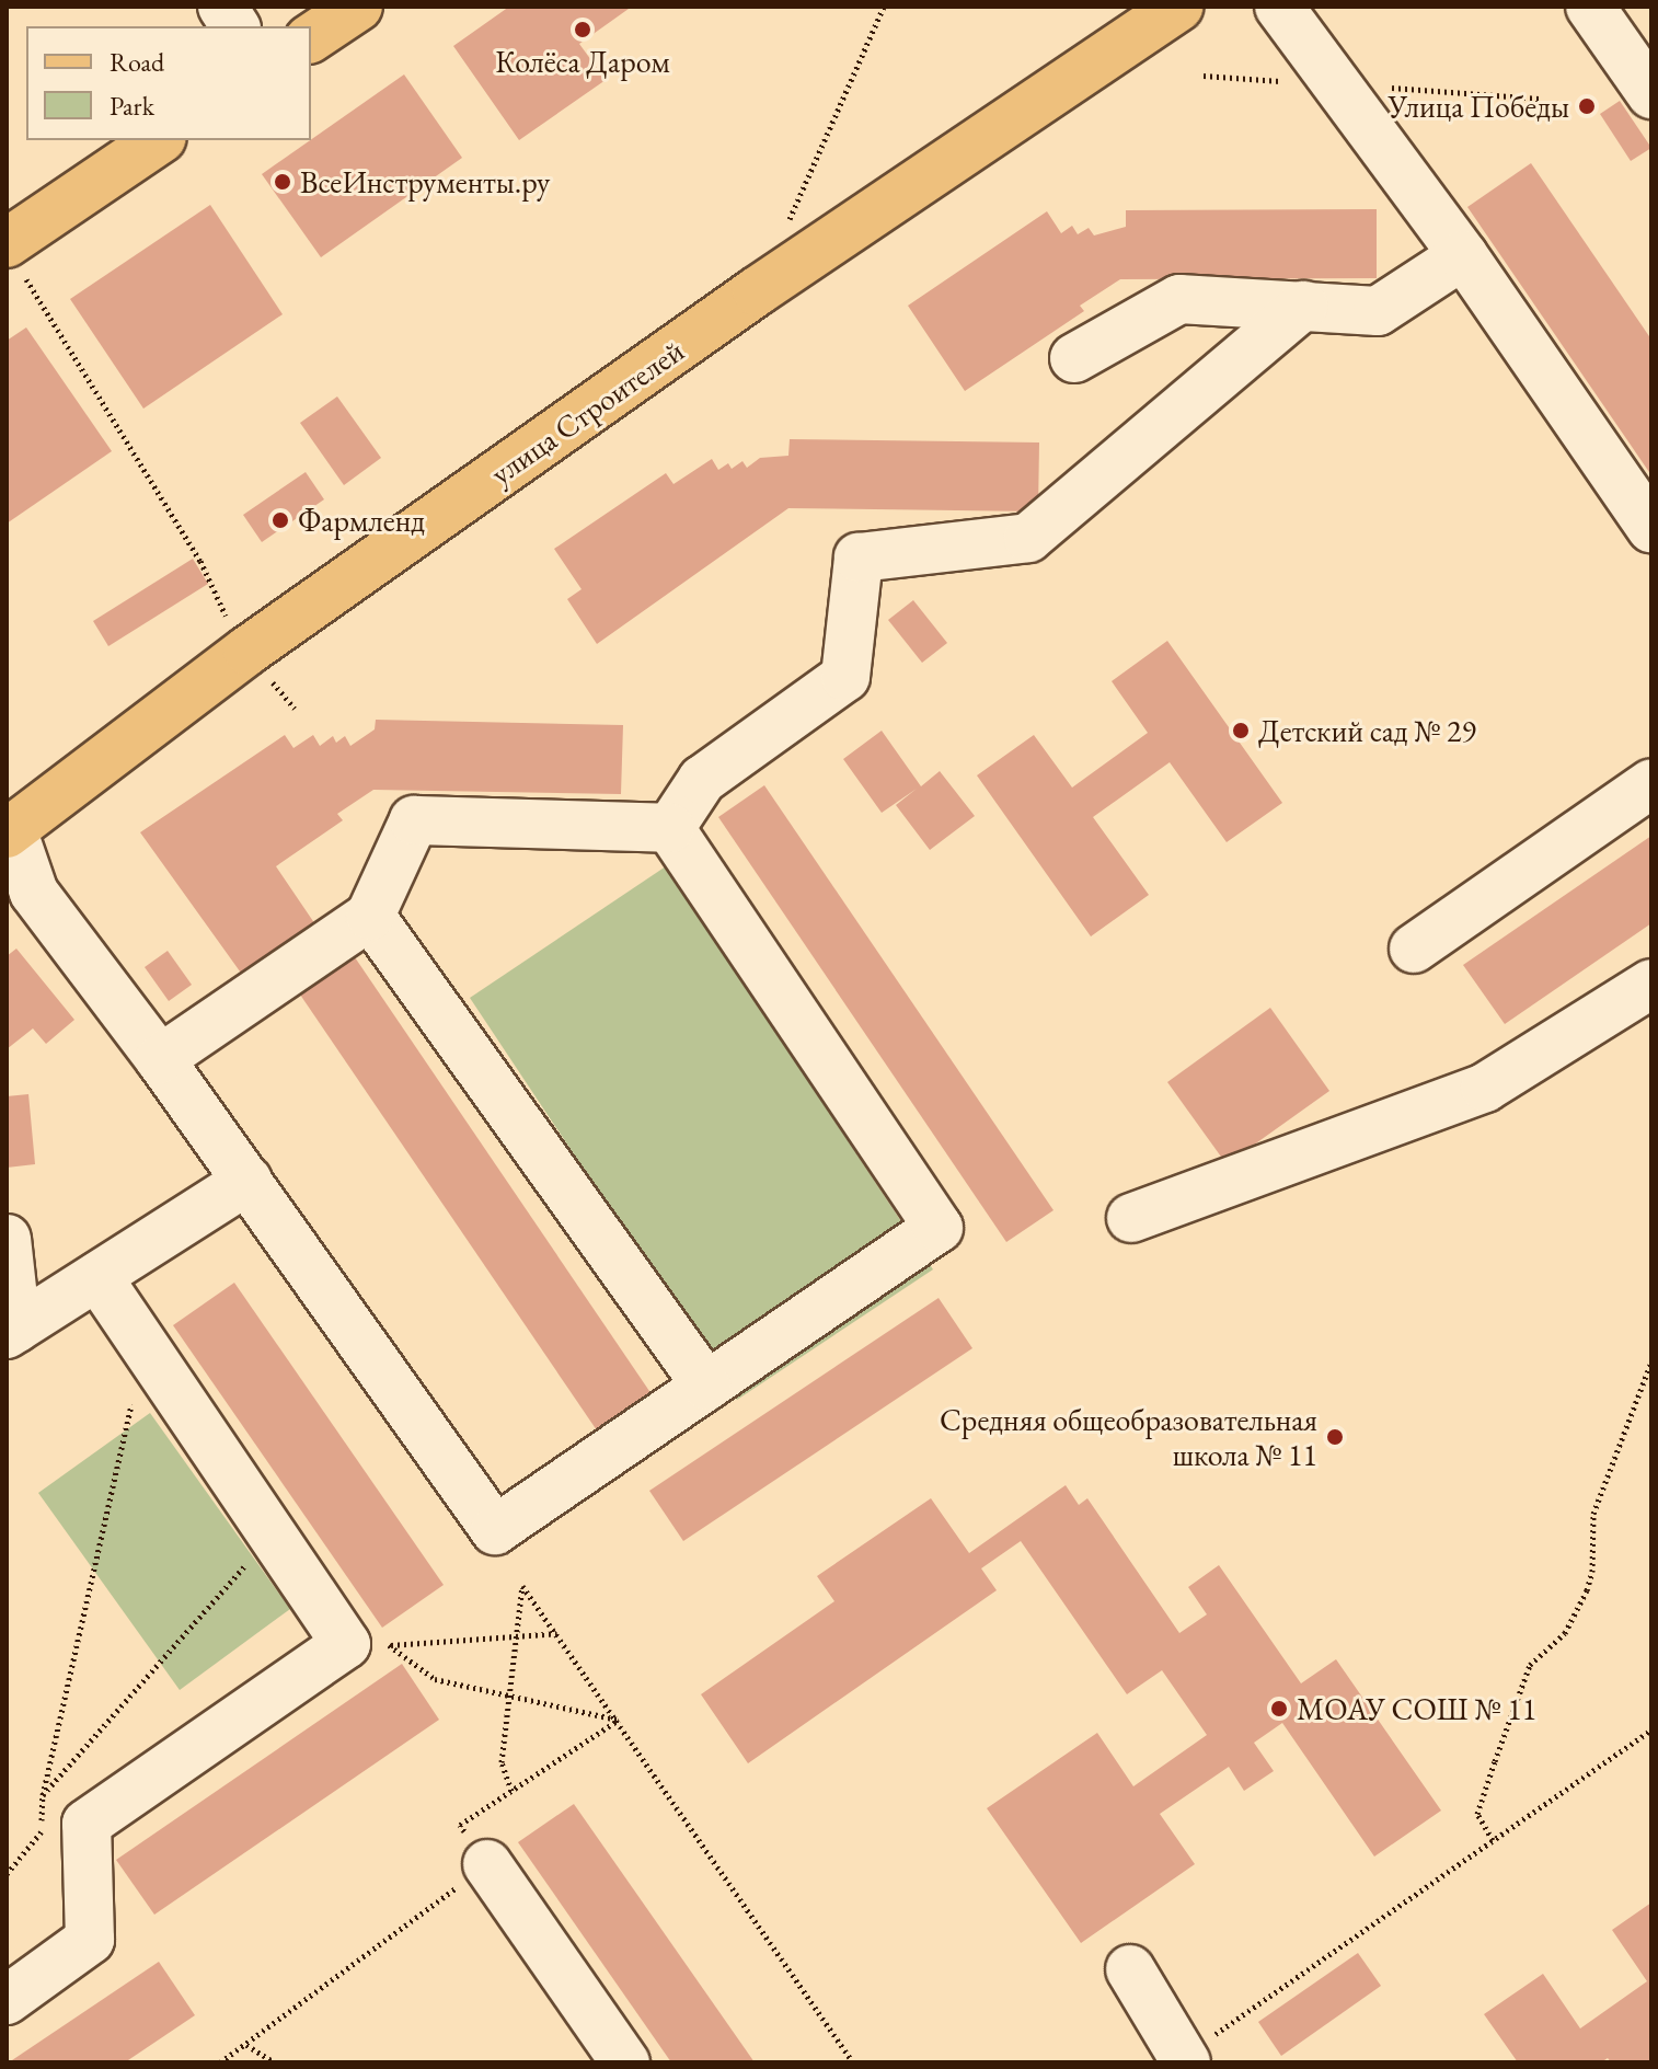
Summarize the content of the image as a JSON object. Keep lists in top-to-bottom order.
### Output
{
  "streets": {
    "main road": ["улица Строителей"]
  },
  "places": [
    "Колёса Даром",
    "Улица Победы",
    "ВсеИнструменты.ру",
    "Фармленд",
    "Детский сад № 29",
    "Средняя общеобразовательная школа № 11",
    "МОАУ СОШ № 11"
  ],
  "legend": ["Road", "Park"]
}
